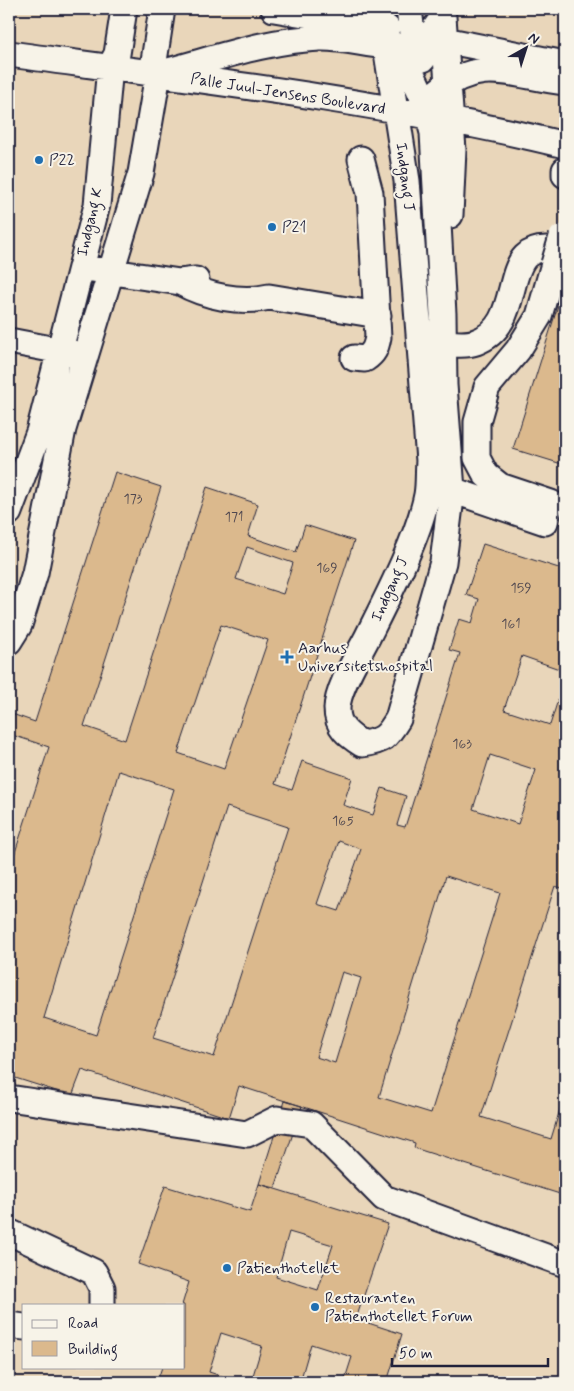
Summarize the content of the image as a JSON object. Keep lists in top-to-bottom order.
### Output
{
  "streets": {
    "street": ["Palle Juul-Jensens Boulevard", "Indgang J", "Indgang K"]
  },
  "crossings": [
    ["Palle Juul-Jensens Boulevard", "Indgang J"],
    ["Palle Juul-Jensens Boulevard", "Indgang K"]
  ],
  "places": {
    "other": [
      "P22",
      "P21",
      "Patienthotellet",
      "Restauranten Patienthotellet Forum"
    ],
    "health": ["Aarhus Universitetshospital"]
  },
  "house_numbers": [
    "173",
    "171",
    "169",
    "159",
    "161",
    "163",
    "165"
  ],
  "legend": ["Road", "Building"],
  "scale_bar": "50 m",
  "north": "top right"
}
